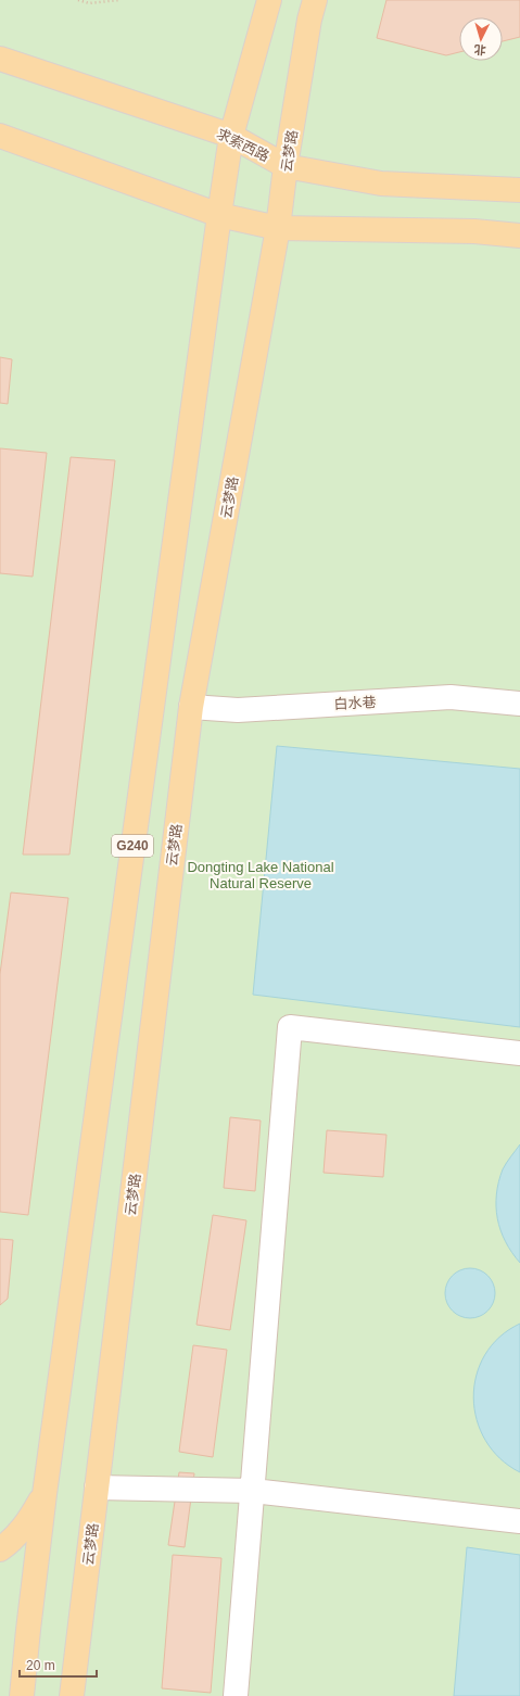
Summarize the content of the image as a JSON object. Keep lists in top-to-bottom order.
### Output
{
  "streets": {
    "main road": ["求索西路", "云梦路", "G240"],
    "street": ["白水巷"]
  },
  "crossings": [
    ["求索西路", "云梦路"],
    ["求索西路", "G240"],
    ["云梦路", "白水巷"]
  ],
  "parks": ["Dongting Lake National Natural Reserve"],
  "scale_bar": "20 m",
  "north": "bottom"
}
